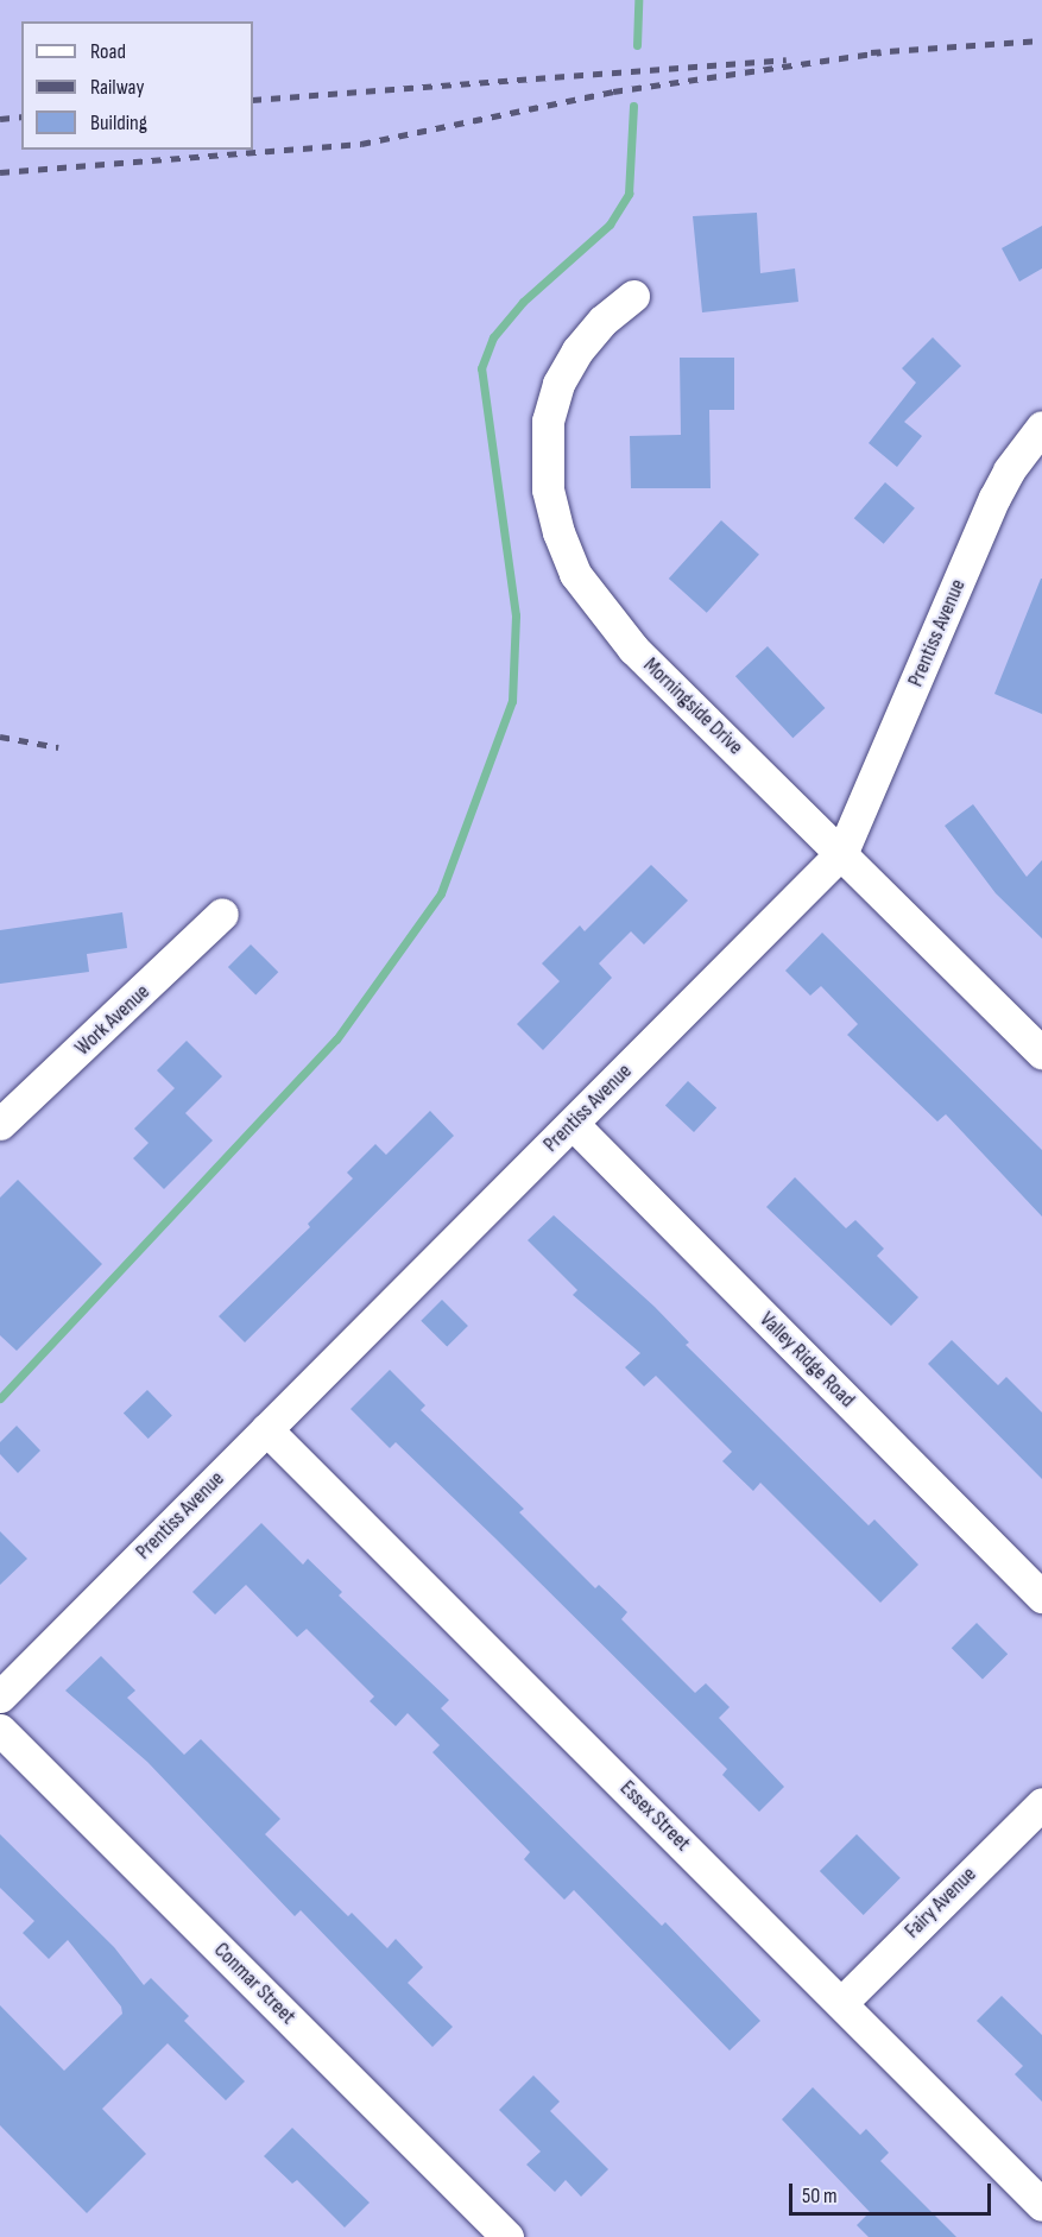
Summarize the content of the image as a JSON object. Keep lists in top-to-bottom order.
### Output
{
  "streets": {
    "street": [
      "Prentiss Avenue",
      "Morningside Drive",
      "Work Avenue",
      "Valley Ridge Road",
      "Essex Street",
      "Fairy Avenue",
      "Conmar Street"
    ]
  },
  "crossings": [
    ["Prentiss Avenue", "Morningside Drive"],
    ["Prentiss Avenue", "Valley Ridge Road"],
    ["Prentiss Avenue", "Essex Street"],
    ["Essex Street", "Fairy Avenue"]
  ],
  "legend": ["Road", "Railway", "Building"],
  "scale_bar": "50 m"
}
